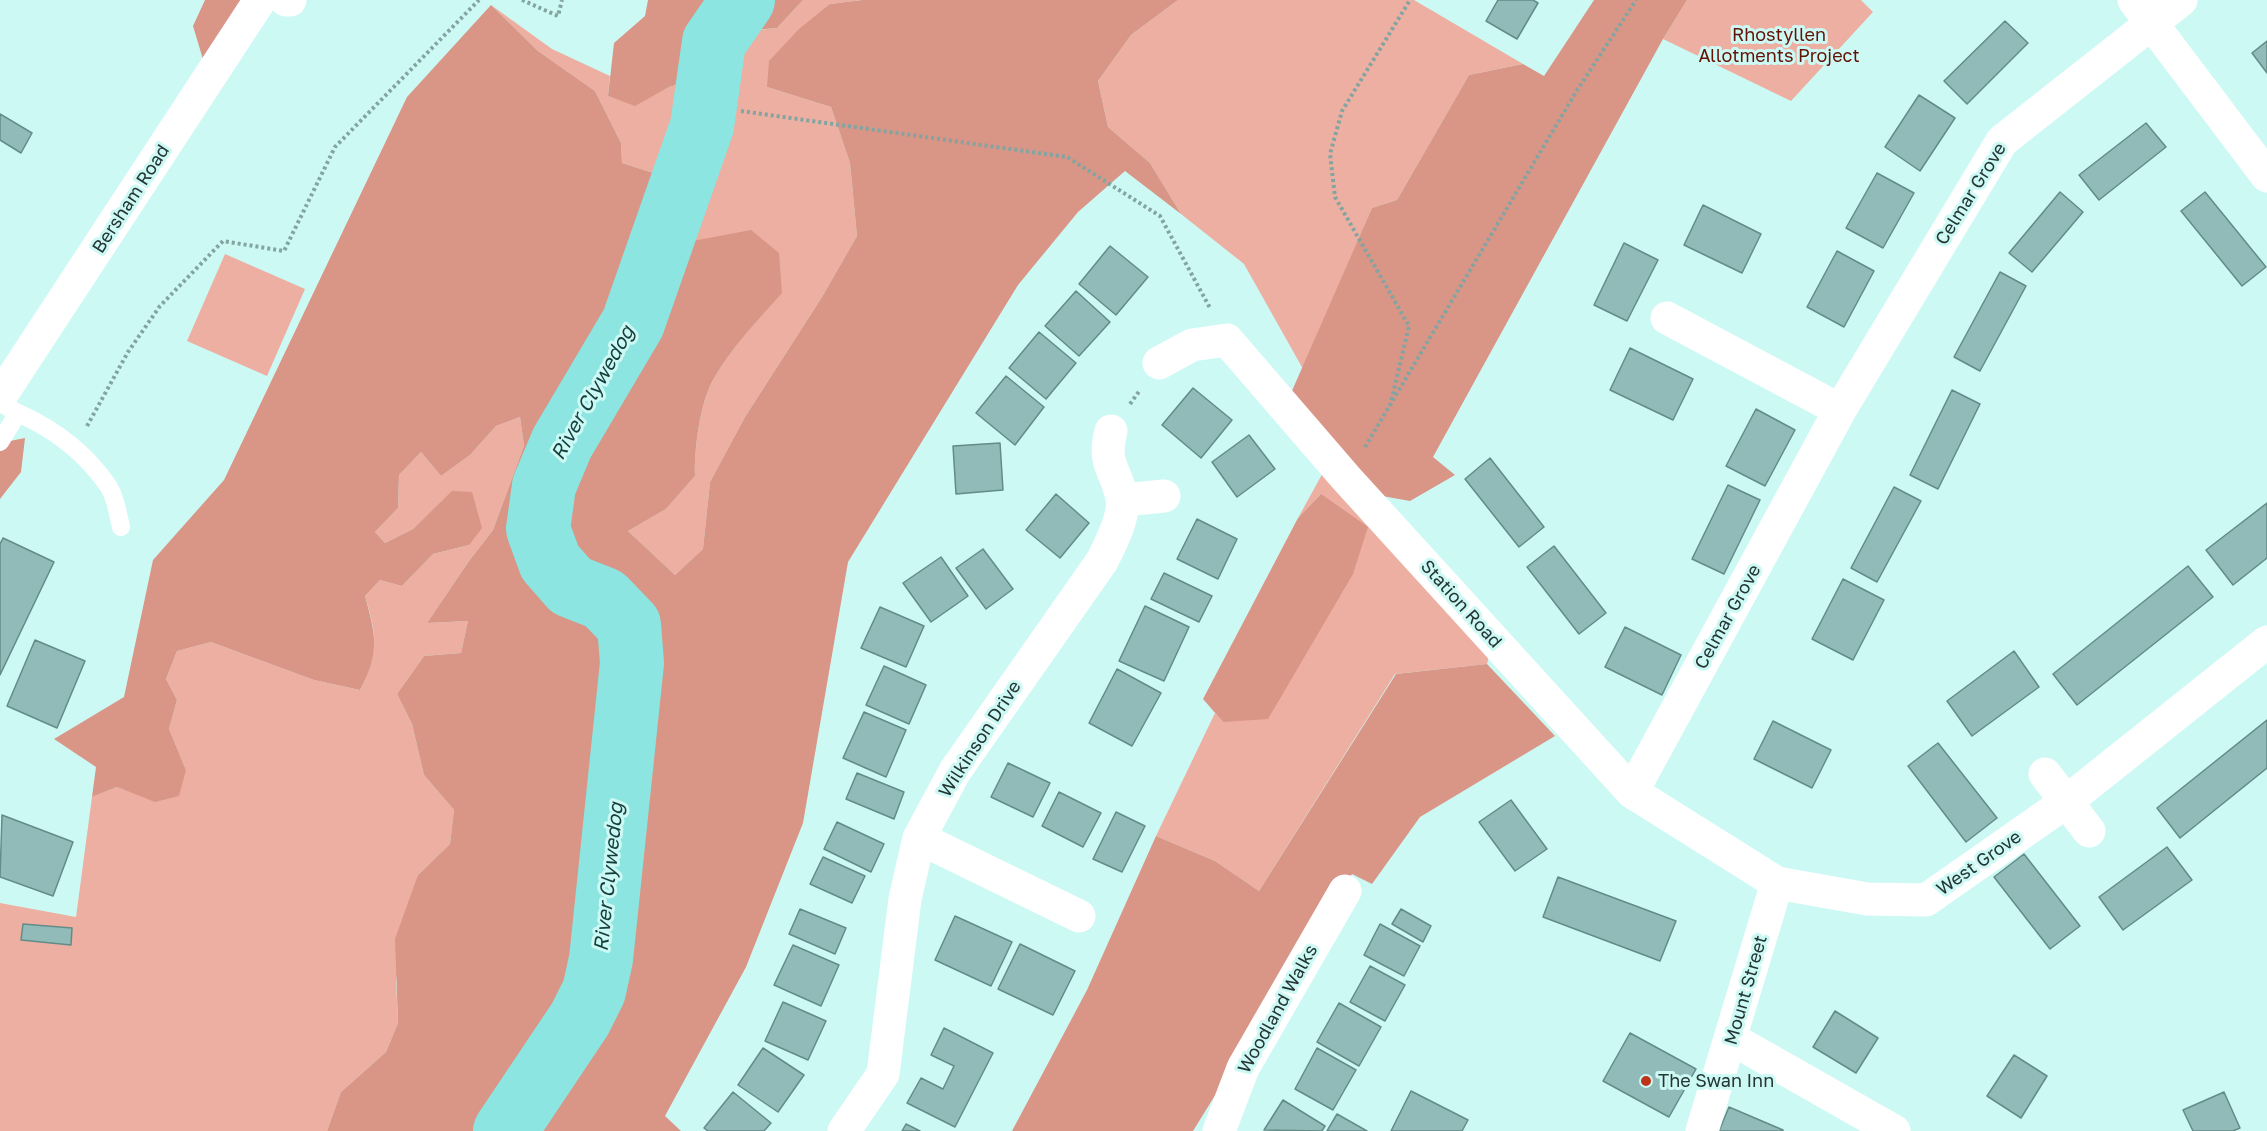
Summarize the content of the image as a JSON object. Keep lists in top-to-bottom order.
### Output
{
  "streets": {
    "street": [
      "Celmar Grove",
      "Bersham Road",
      "Station Road",
      "Wilkinson Drive",
      "West Grove",
      "Mount Street",
      "Woodland Walks"
    ]
  },
  "crossings": [
    ["Celmar Grove", "Station Road"],
    ["Station Road", "West Grove"],
    ["Station Road", "Mount Street"],
    ["West Grove", "Mount Street"]
  ],
  "water": ["River Clywedog"],
  "parks": ["Rhostyllen Allotments Project"],
  "places": ["The Swan Inn"]
}
